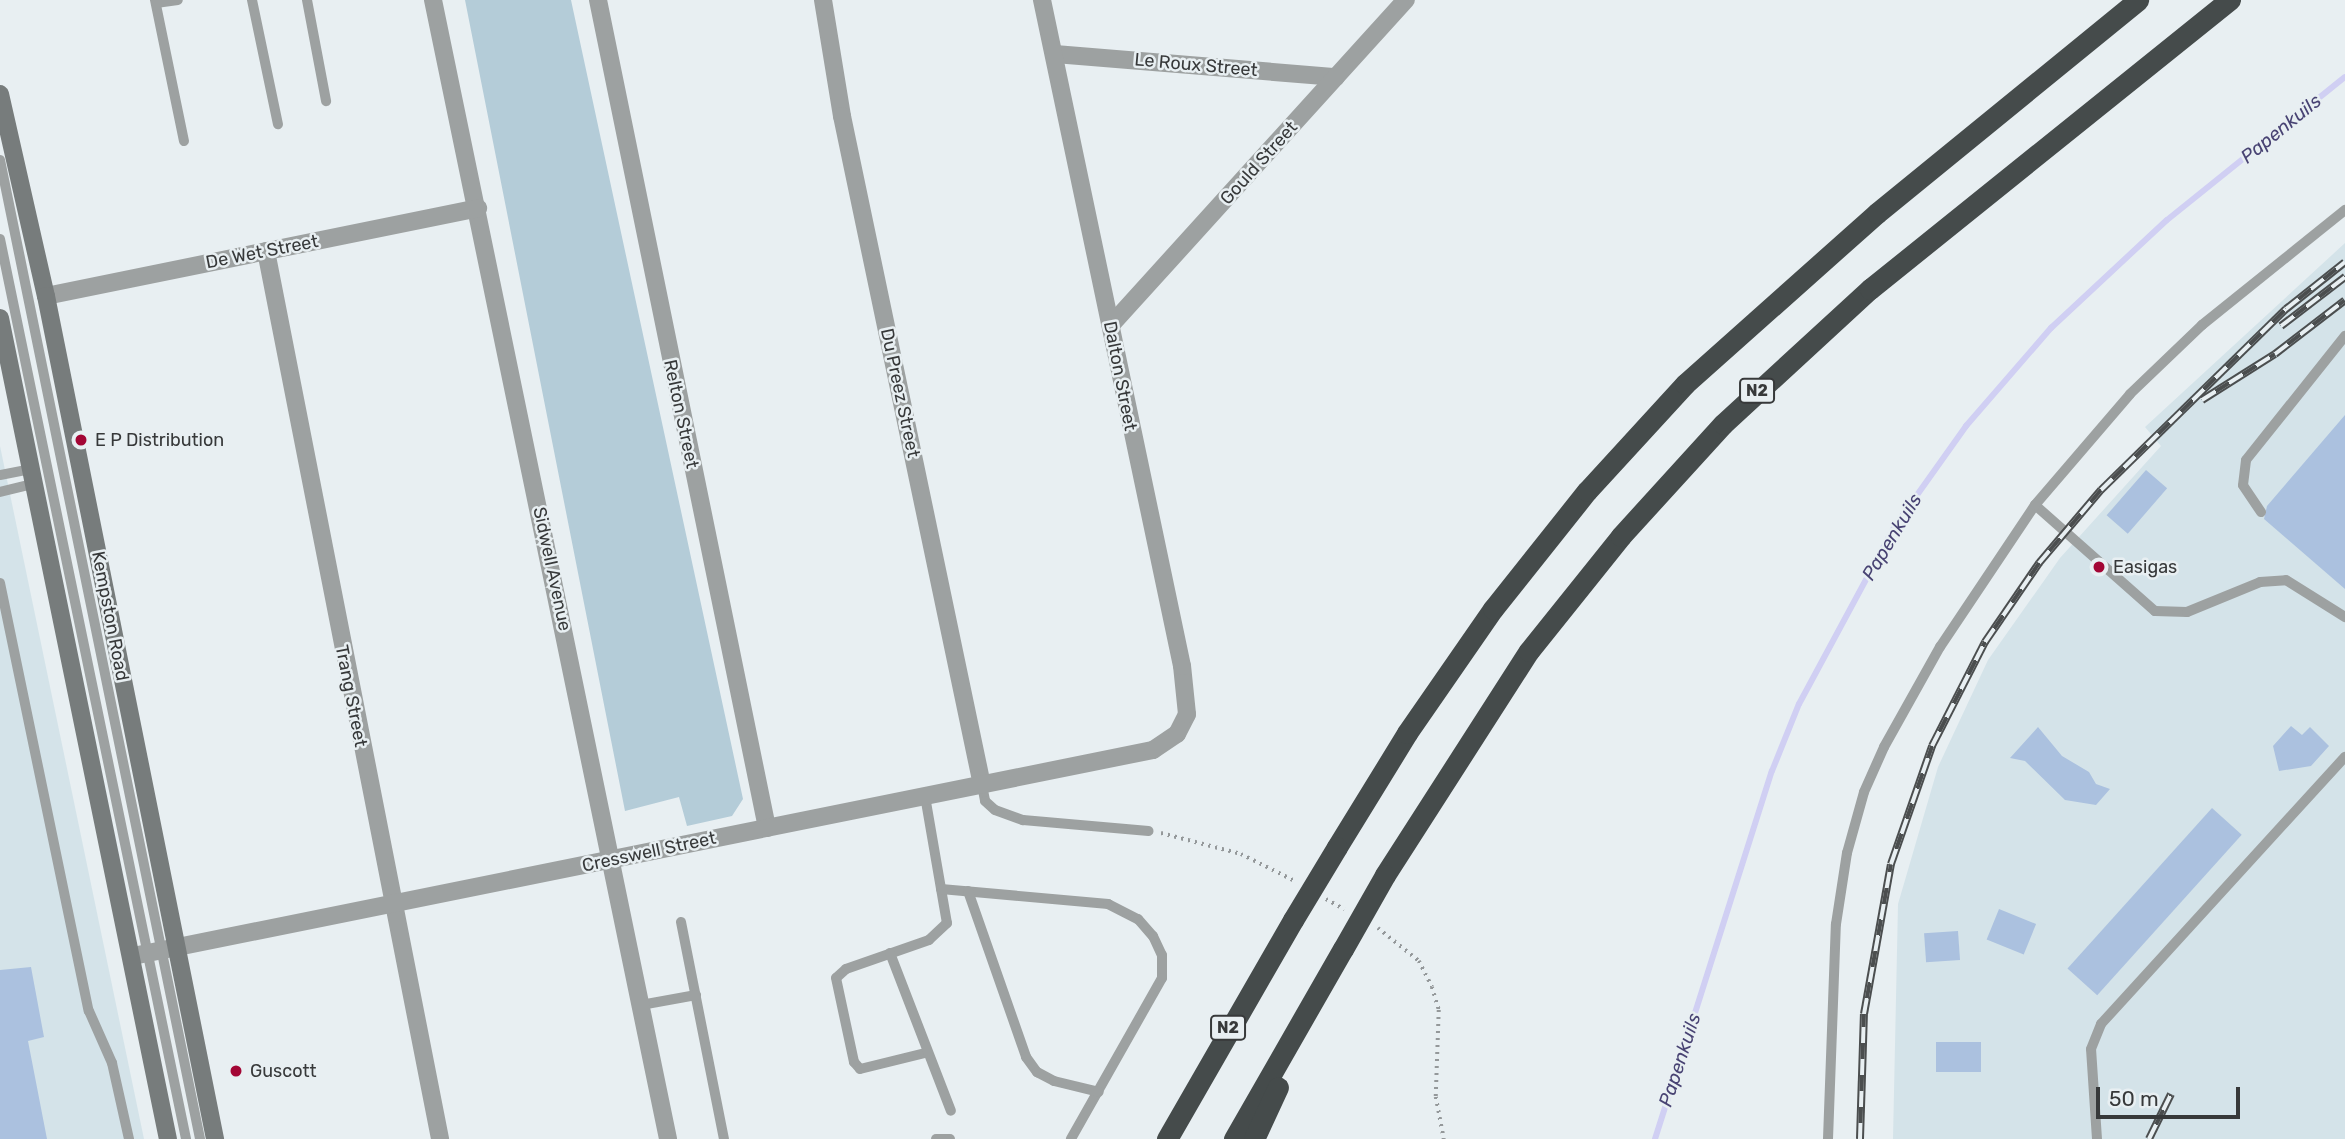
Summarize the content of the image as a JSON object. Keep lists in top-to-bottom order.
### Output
{
  "streets": {
    "highway": ["N2"],
    "main road": ["Kempston Road"],
    "street": [
      "Le Roux Street",
      "Gould Street",
      "De Wet Street",
      "Dalton Street",
      "Du Preez Street",
      "Relton Street",
      "Sidwell Avenue",
      "Trang Street",
      "Cresswell Street"
    ]
  },
  "crossings": [
    ["Le Roux Street", "Gould Street"],
    ["Le Roux Street", "Dalton Street"],
    ["Gould Street", "Dalton Street"],
    ["De Wet Street", "Sidwell Avenue"],
    ["De Wet Street", "Kempston Road"],
    ["De Wet Street", "Trang Street"],
    ["Dalton Street", "Cresswell Street"],
    ["Du Preez Street", "Cresswell Street"],
    ["Relton Street", "Cresswell Street"],
    ["Sidwell Avenue", "Cresswell Street"],
    ["Kempston Road", "Cresswell Street"],
    ["Trang Street", "Cresswell Street"]
  ],
  "water": ["Papenkuils"],
  "places": ["E P Distribution", "Easigas", "Guscott"],
  "scale_bar": "50 m"
}
